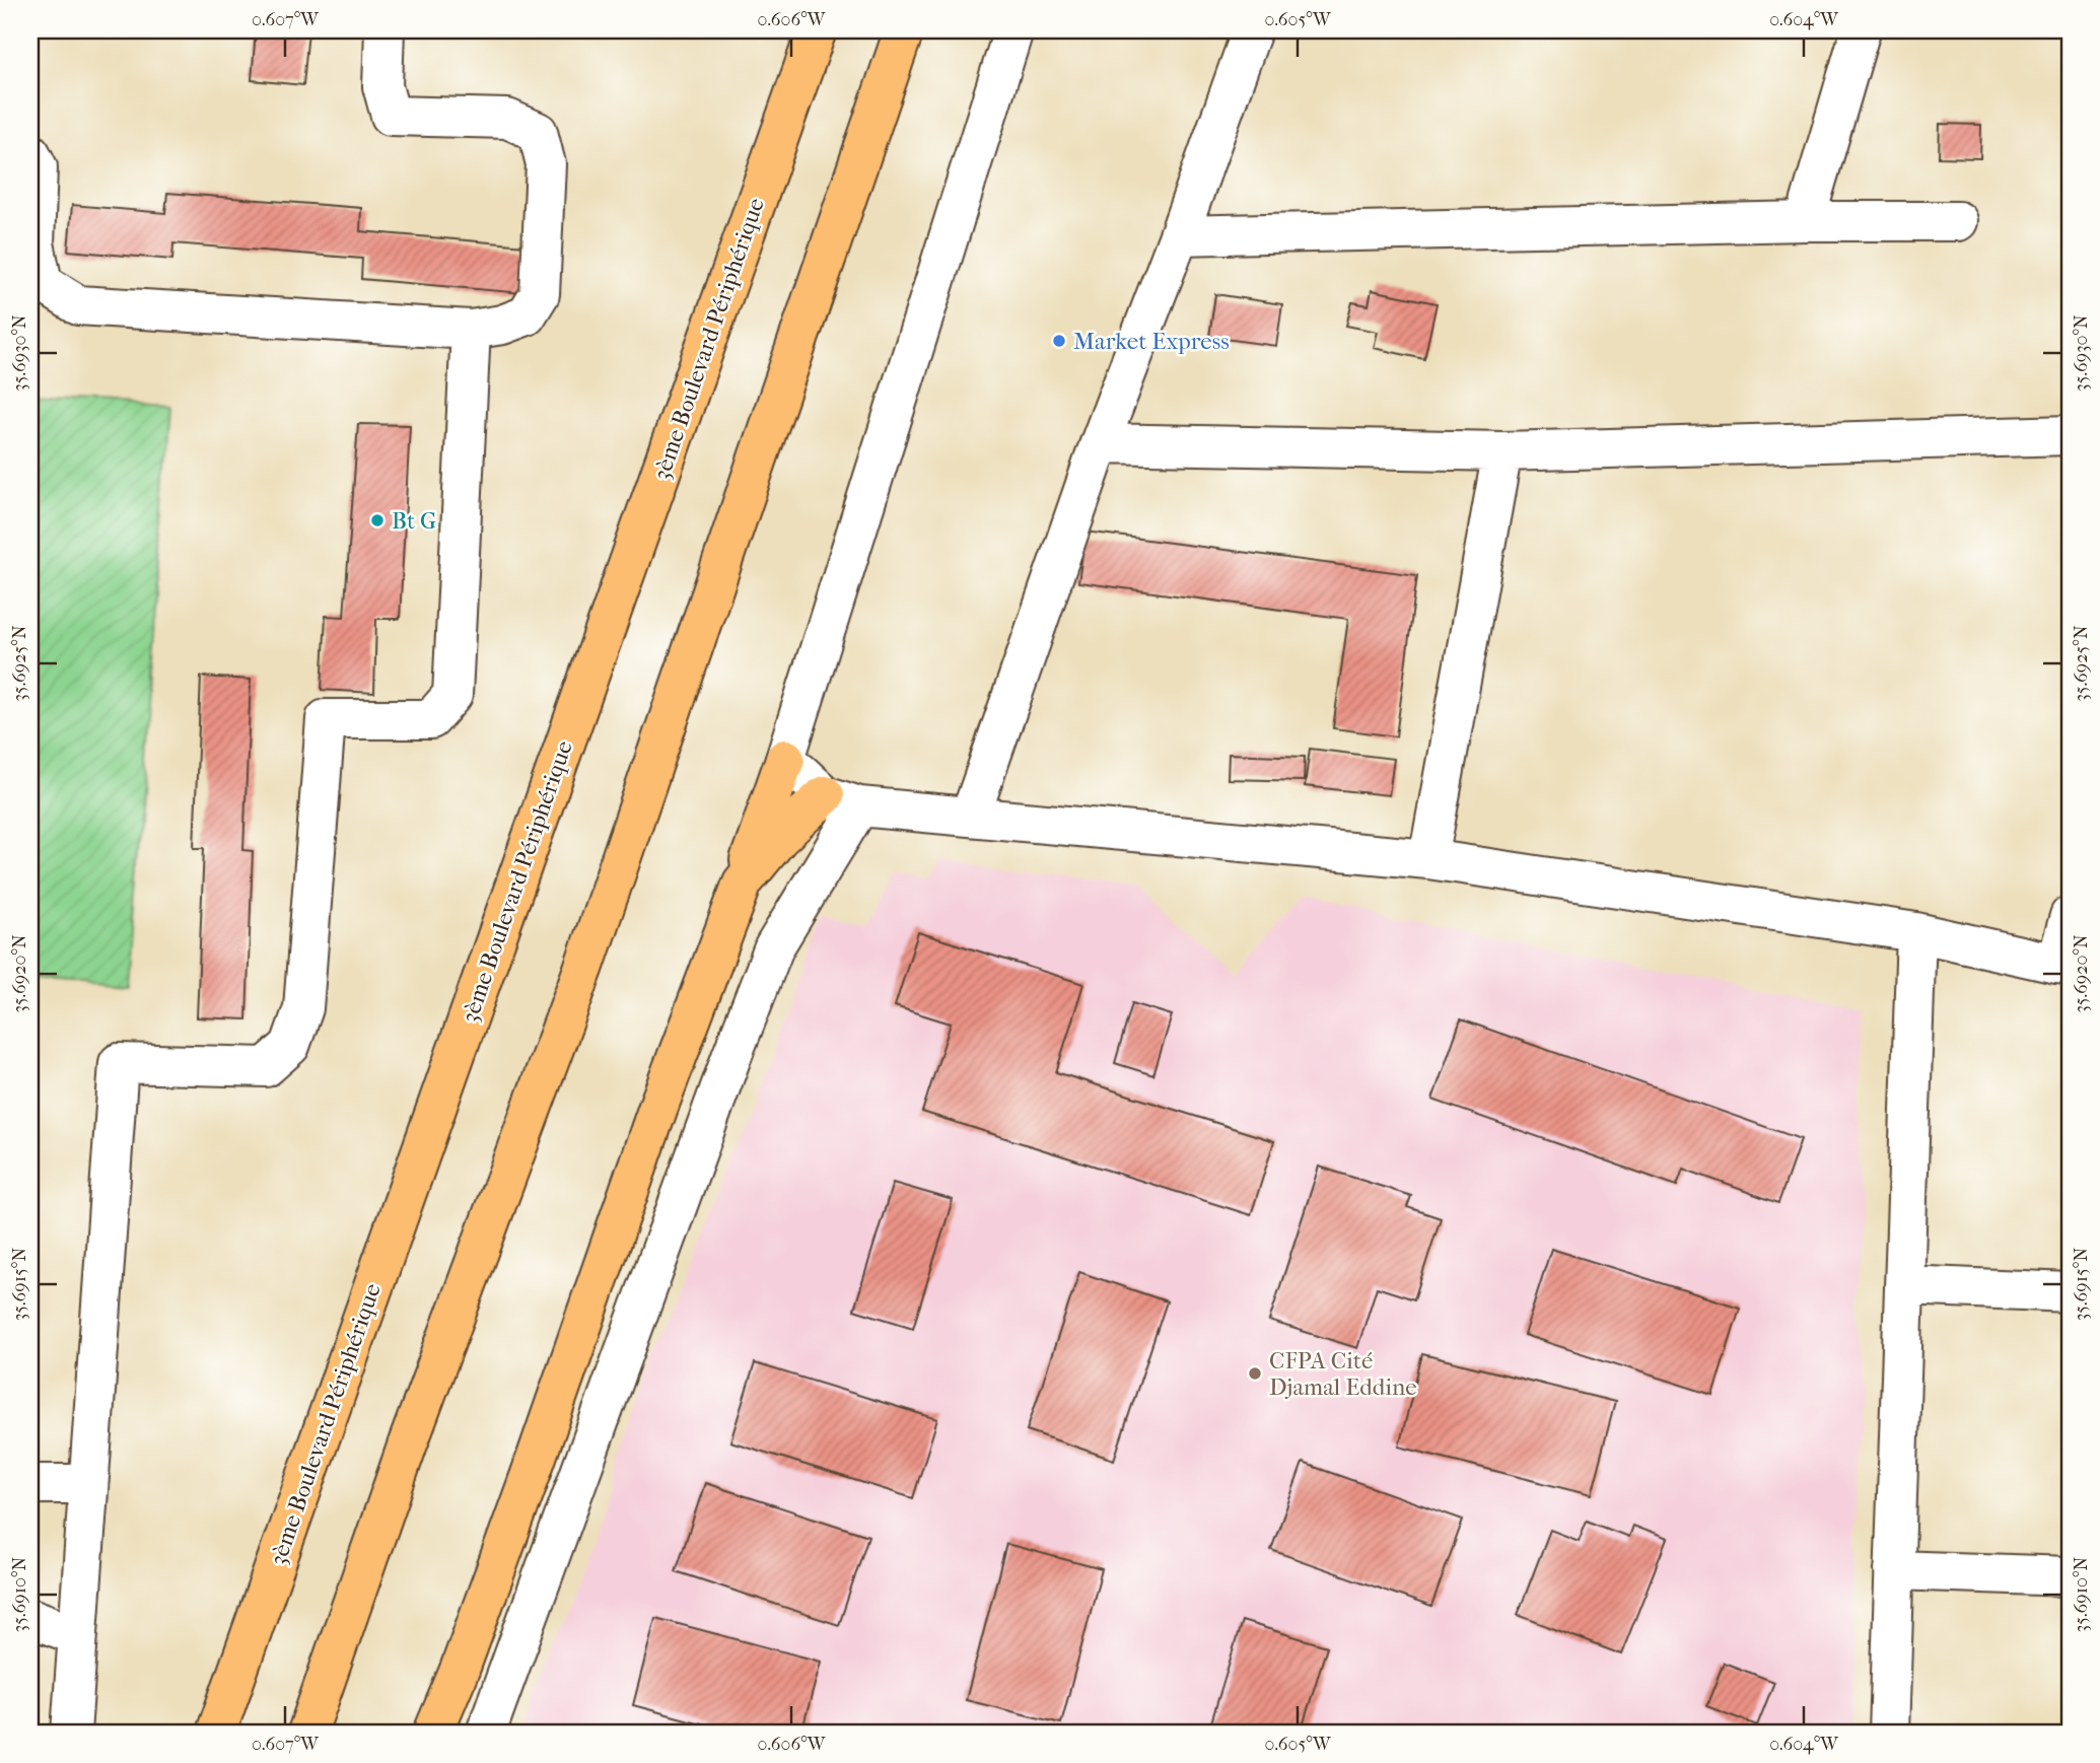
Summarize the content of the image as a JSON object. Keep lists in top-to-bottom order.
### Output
{
  "streets": {
    "highway": ["3ème Boulevard Périphérique"]
  },
  "places": ["Market Express", "Bt G", "CFPA Cité Djamal Eddine"],
  "coordinates": [
    "0.607°W",
    "0.606°W",
    "0.605°W",
    "0.604°W",
    "35.6930°N",
    "35.6925°N",
    "35.6920°N",
    "35.6915°N",
    "35.6910°N"
  ]
}
